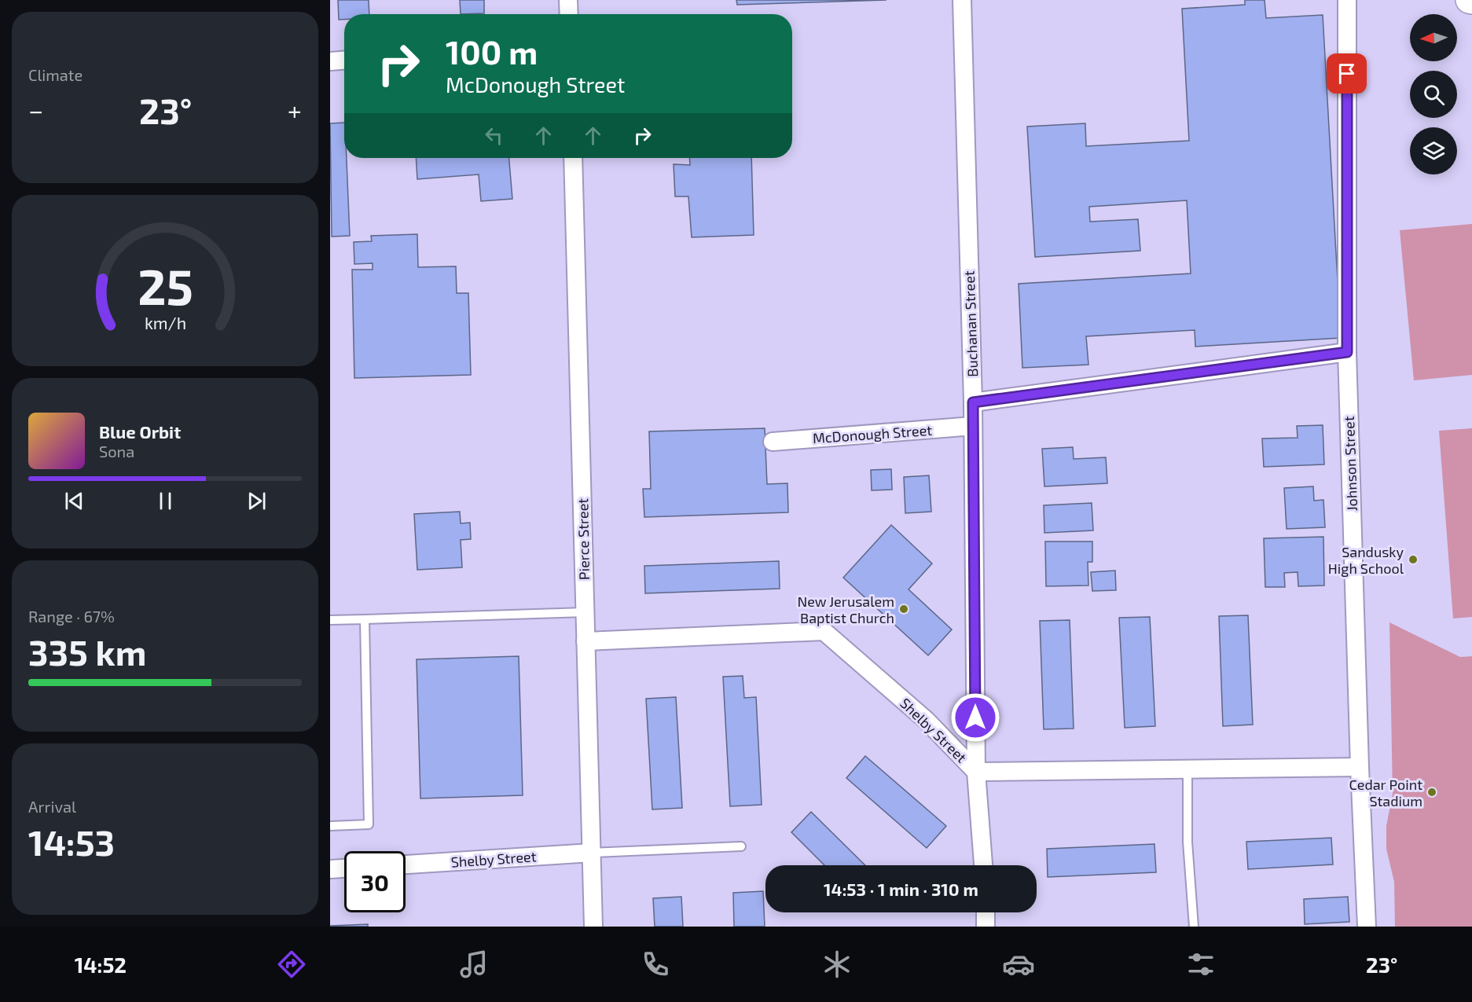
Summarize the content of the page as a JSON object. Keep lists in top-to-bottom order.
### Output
{
  "streets": {
    "street": [
      "Buchanan Street",
      "McDonough Street",
      "Johnson Street",
      "Pierce Street",
      "Shelby Street"
    ]
  },
  "crossings": [
    ["Buchanan Street", "McDonough Street"],
    ["Buchanan Street", "Shelby Street"],
    ["Johnson Street", "Shelby Street"],
    ["Pierce Street", "Shelby Street"]
  ],
  "places": ["Sandusky High School", "New Jerusalem Baptist Church", "Cedar Point Stadium"],
  "north": "left",
  "page": {
    "tile": [
      "Climate",
      ["Range · 67%", "335 km"],
      ["Arrival", "14:53"]
    ],
    "turn": ["100 m", "McDonough Street"],
    "heat": ["−", "23°", "+"],
    "song": ["Blue Orbit", "Sona"],
    "limit": "30",
    "trip": "14:53 · 1 min · 310 m",
    "tabs": ["14:52", "23°"],
    "gauge": ["25", "km/h"]
  }
}
